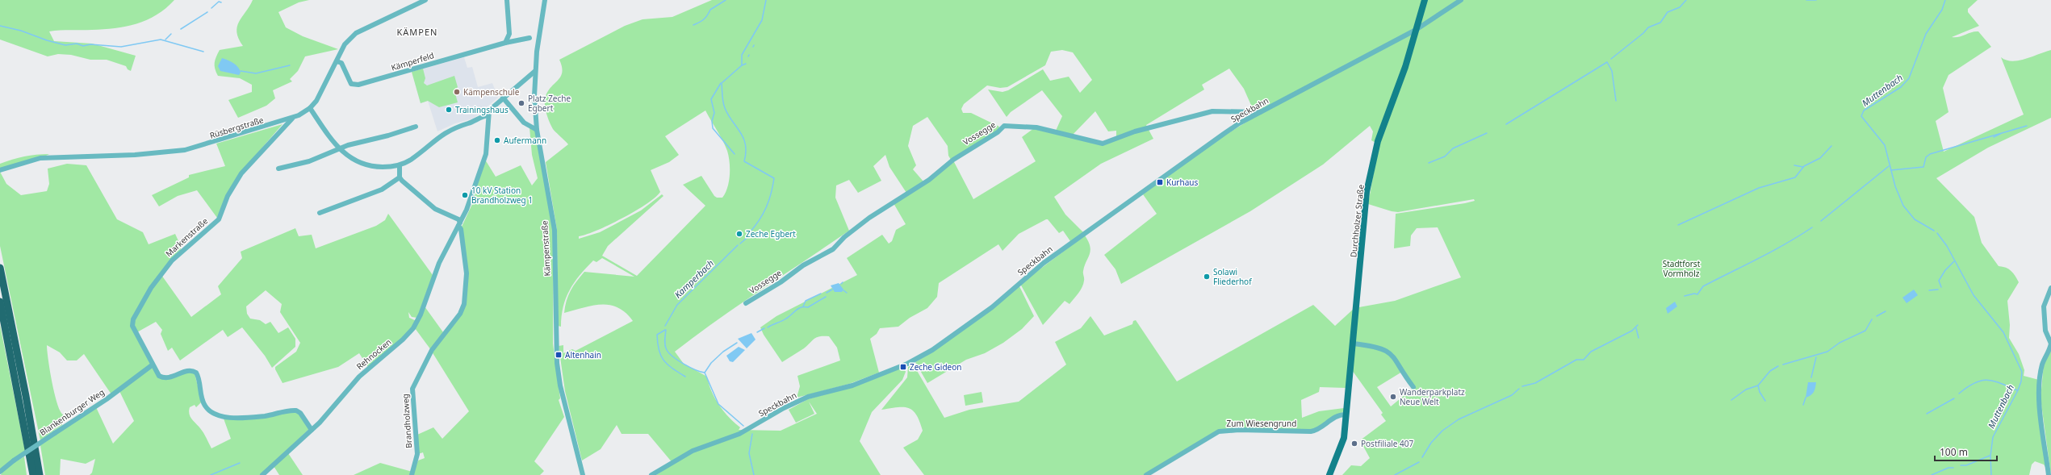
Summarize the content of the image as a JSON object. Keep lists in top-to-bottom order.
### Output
{
  "streets": {
    "main road": ["Durchholzer Straße"],
    "street": [
      "Kämperfeld",
      "Speckbahn",
      "Rüsbergstraße",
      "Vossegge",
      "Markenstraße",
      "Kämpenstraße",
      "Rehnocken",
      "Blankenburger Weg",
      "Brandholzweg",
      "Zum Wiesengrund"
    ]
  },
  "crossings": [
    ["Kämperfeld", "Rüsbergstraße"],
    ["Speckbahn", "Vossegge"],
    ["Speckbahn", "Durchholzer Straße"],
    ["Rüsbergstraße", "Markenstraße"],
    ["Durchholzer Straße", "Zum Wiesengrund"],
    ["Markenstraße", "Rehnocken"],
    ["Markenstraße", "Blankenburger Weg"],
    ["Rehnocken", "Brandholzweg"]
  ],
  "districts": ["KÄMPEN"],
  "water": ["Muttenbach", "Kamperbach"],
  "parks": ["Stadtforst Vormholz"],
  "places": {
    "other": [
      "Kämpenschule",
      "Platz Zeche Egbert",
      "Trainingshaus",
      "Aufermann",
      "10 kV Station Brandholzweg 1",
      "Zeche Egbert",
      "Solawi Fliederhof",
      "Wanderparkplatz Neue Welt",
      "Postfiliale 407"
    ],
    "transit": ["Kurhaus", "Altenhain", "Zeche Gideon"]
  },
  "scale_bar": "100 m"
}
